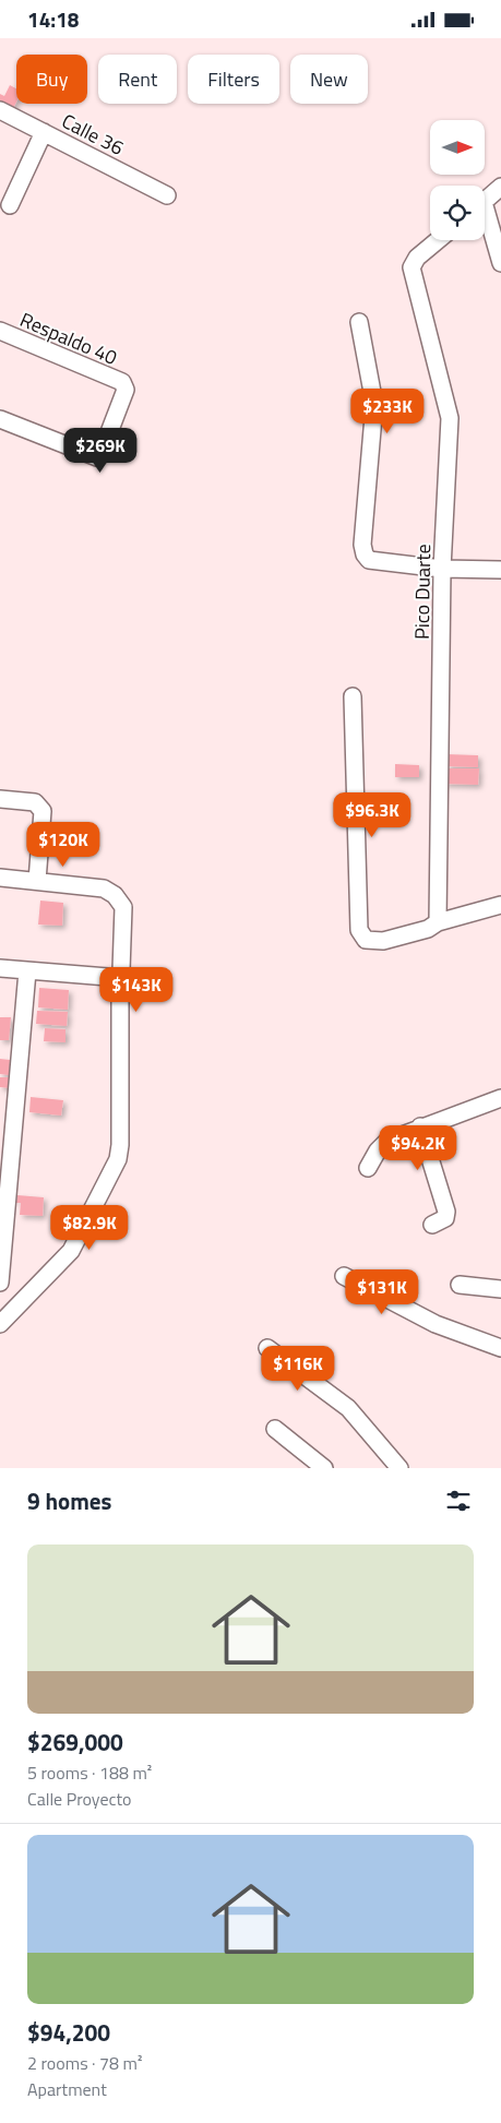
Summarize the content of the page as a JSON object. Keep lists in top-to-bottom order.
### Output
{
  "streets": {
    "street": ["Calle 36", "Respaldo 40", "Pico Duarte"]
  },
  "north": "right",
  "page": {
    "status": "14:18",
    "chip": [
      "Buy",
      "Rent",
      "Filters",
      "New"
    ],
    "price": [
      "$233K",
      "$269K",
      "$96.3K",
      "$120K",
      "$143K",
      "$94.2K",
      "$82.9K",
      "$131K",
      "$116K"
    ],
    "heading": "9 homes",
    "list": [
      {
        "name": "$269,000",
        "note": "5 rooms · 188 m² · Calle Proyecto"
      },
      {
        "name": "$94,200",
        "note": "2 rooms · 78 m² · Apartment"
      }
    ]
  }
}
